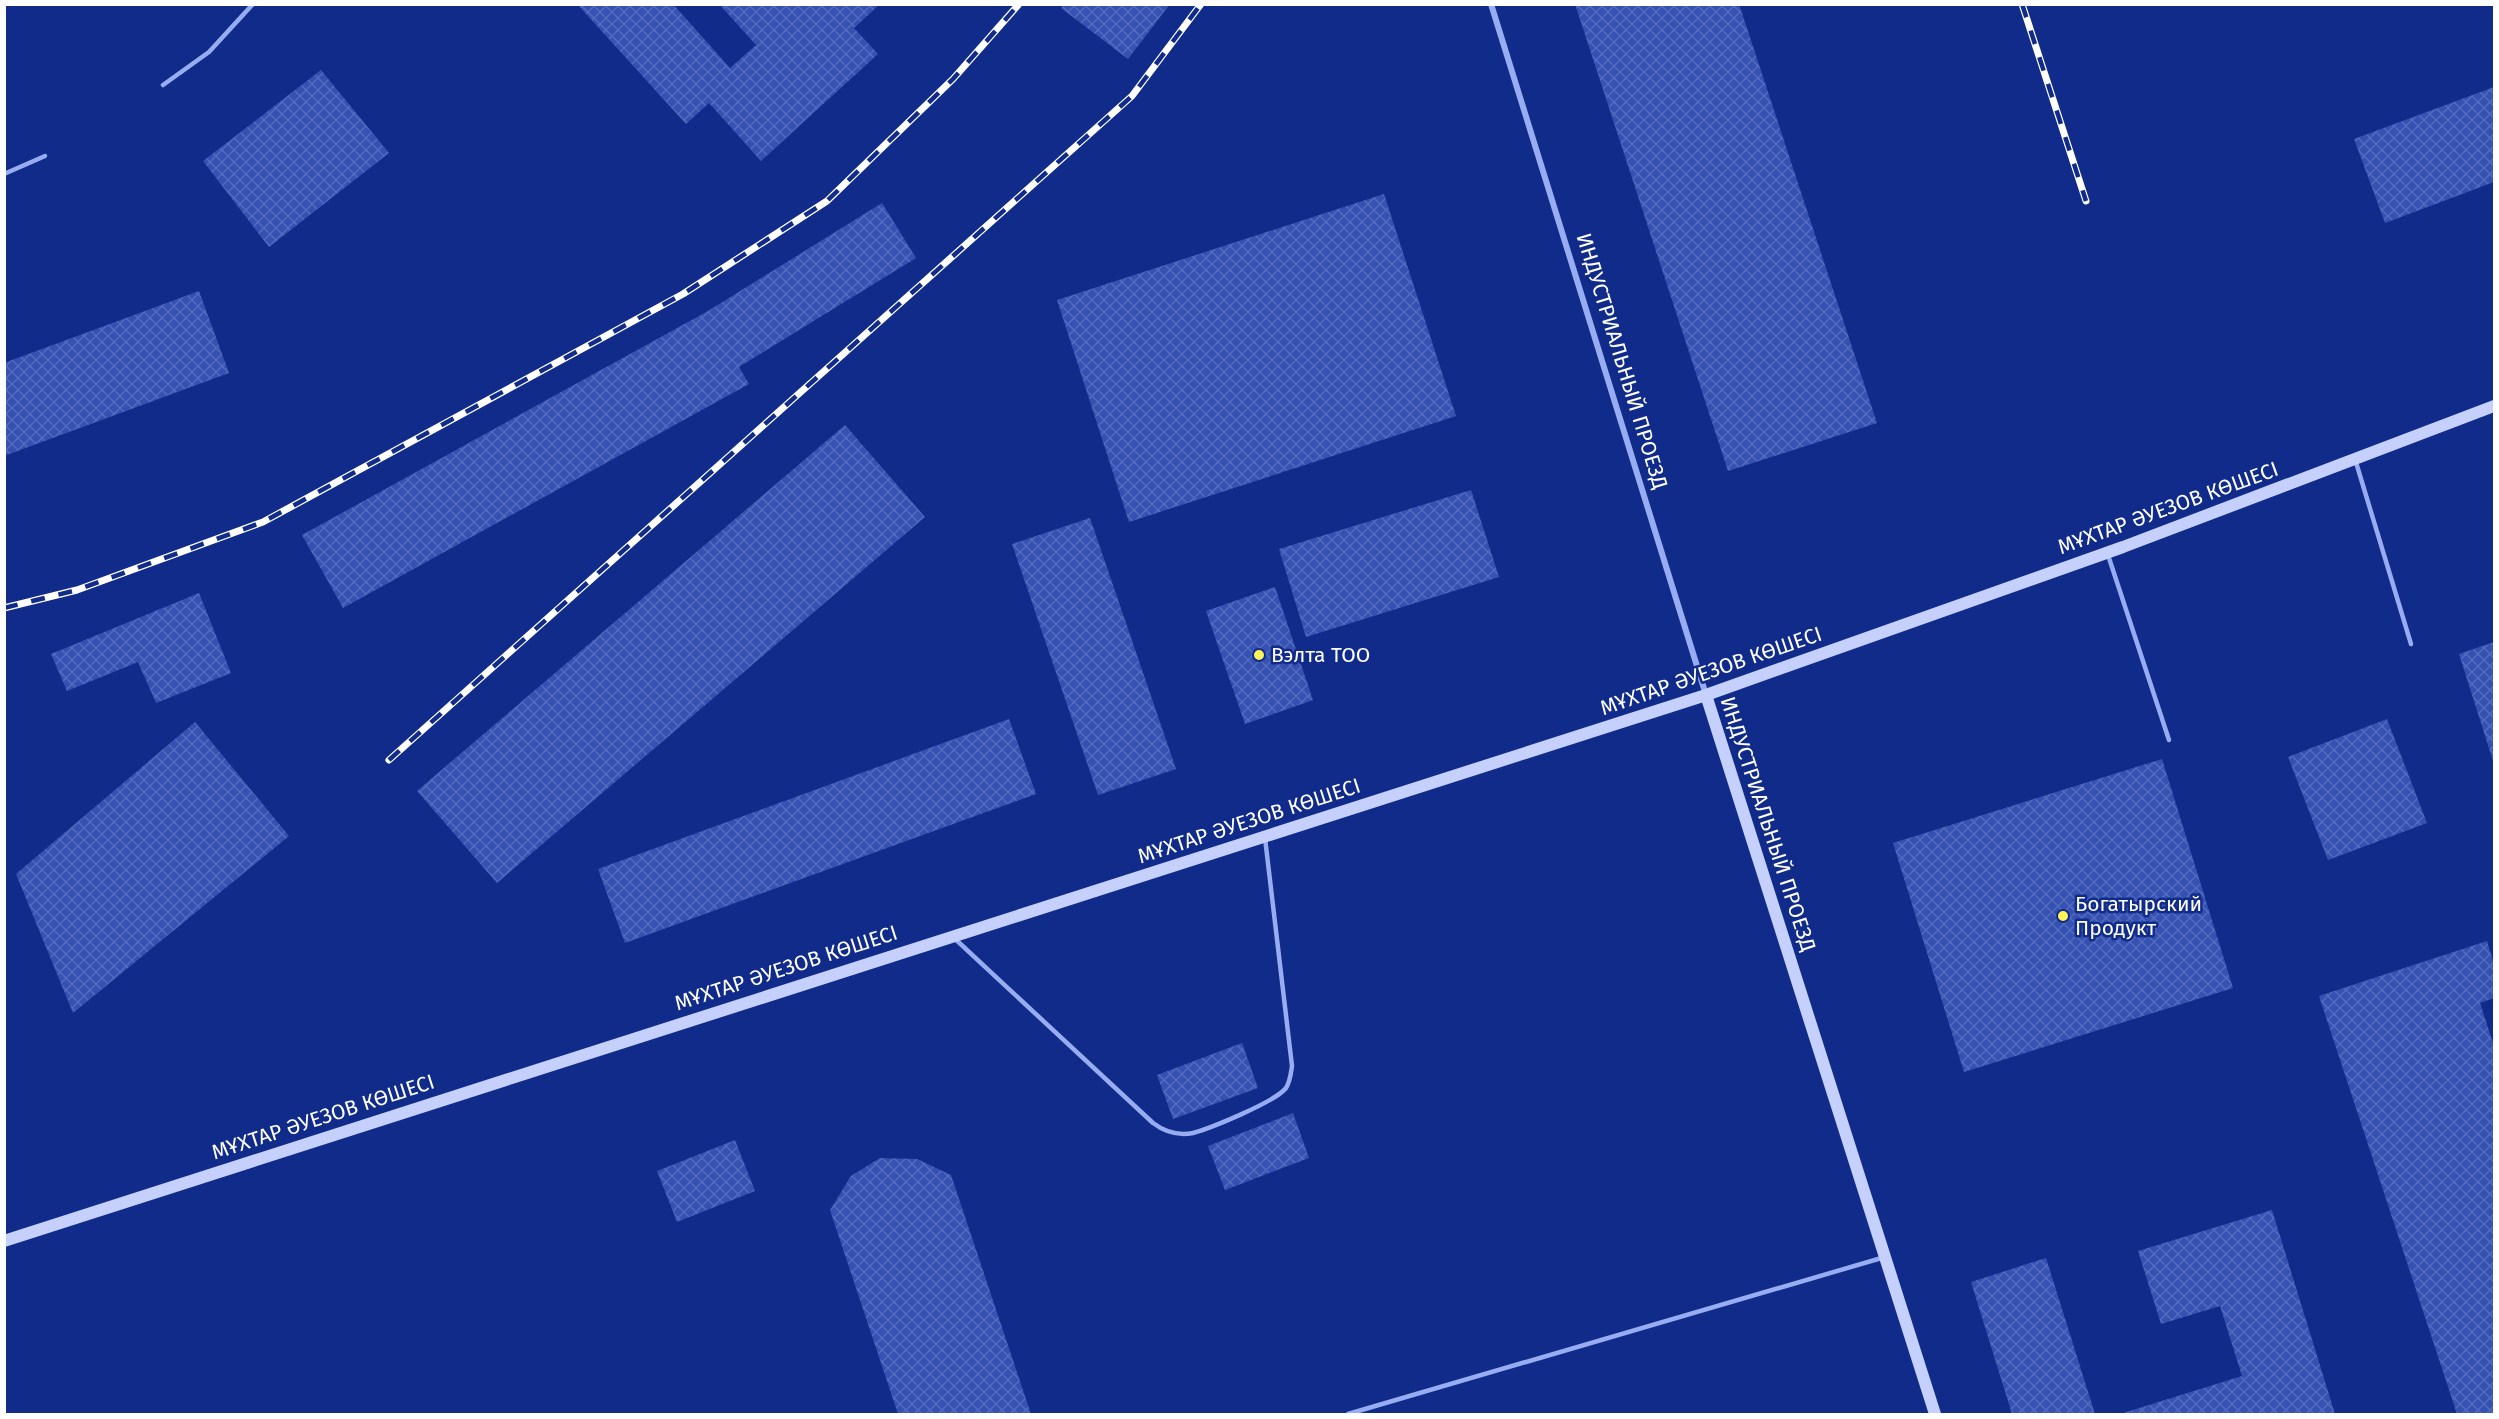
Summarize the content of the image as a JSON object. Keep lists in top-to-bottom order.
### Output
{
  "streets": {
    "street": ["ИНДУСТРИАЛЬНЫЙ ПРОЕЗД", "МҰХТАР ӘУЕЗОВ КӨШЕСІ"]
  },
  "crossings": [
    ["ИНДУСТРИАЛЬНЫЙ ПРОЕЗД", "МҰХТАР ӘУЕЗОВ КӨШЕСІ"]
  ],
  "places": ["Вэлта ТОО", "Богатырский Продукт"]
}
